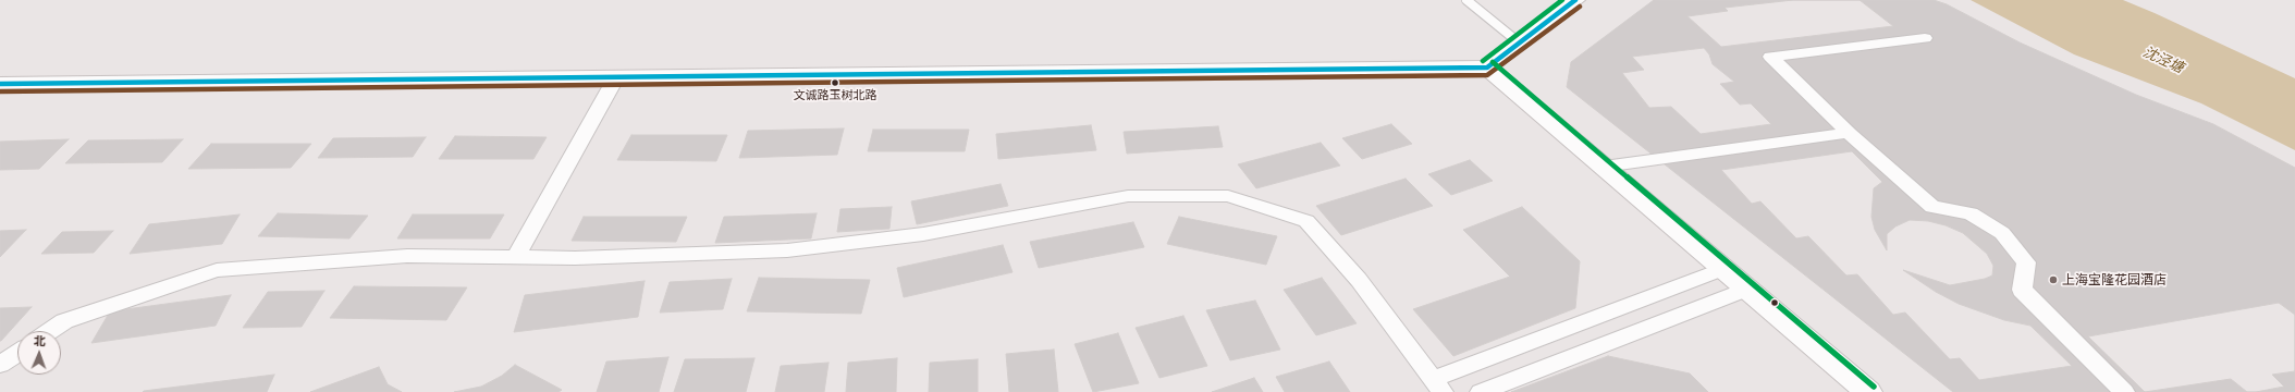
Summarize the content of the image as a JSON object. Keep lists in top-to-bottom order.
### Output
{
  "water": ["沈泾塘"],
  "places": ["文诚路玉树北路", "上海宝隆花园酒店"],
  "north": "top"
}
